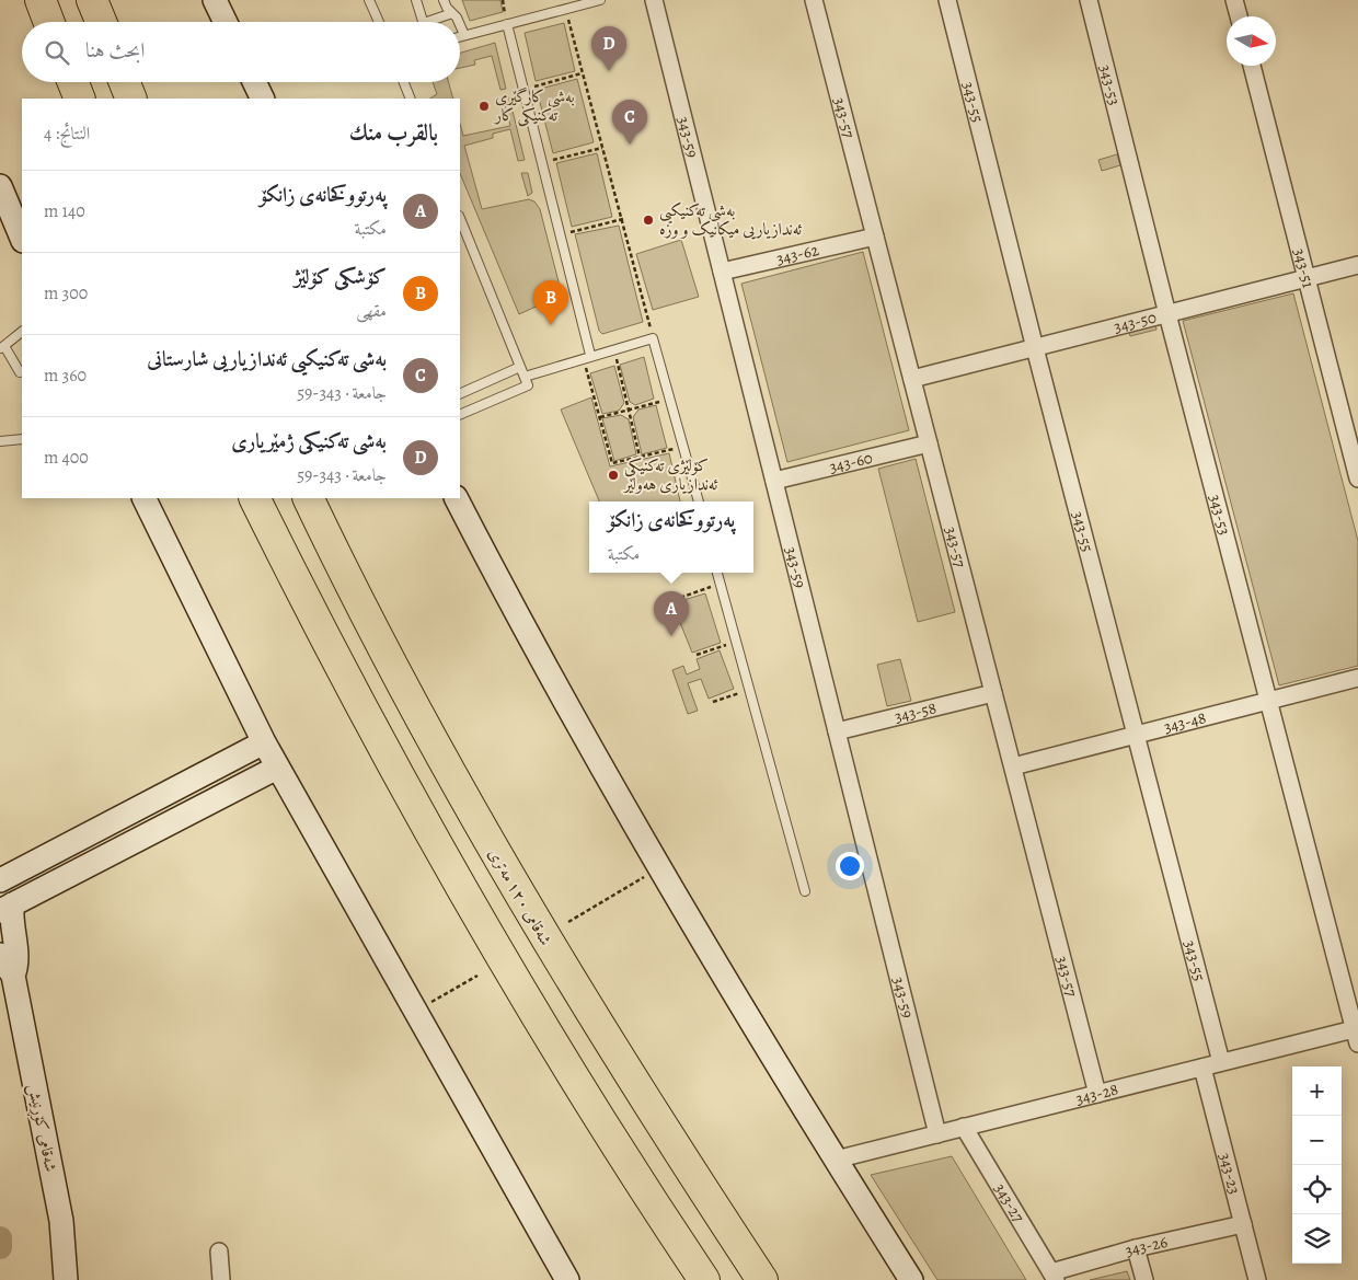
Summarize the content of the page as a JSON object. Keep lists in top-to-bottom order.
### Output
{
  "streets": {
    "highway": ["شەقامی ١٢٠ مەتری"],
    "street": [
      "343-53",
      "343-55",
      "343-57",
      "343-59",
      "343-62",
      "343-51",
      "343-50",
      "343-60",
      "343-58",
      "343-48",
      "343-28",
      "شەقامی کۆڕنیش",
      "343-23",
      "343-27",
      "343-26"
    ]
  },
  "crossings": [
    ["343-53", "343-50"],
    ["343-53", "343-48"],
    ["343-53", "343-28"],
    ["343-55", "343-50"],
    ["343-55", "343-48"],
    ["343-55", "343-28"],
    ["343-57", "343-62"],
    ["343-57", "343-50"],
    ["343-57", "343-60"],
    ["343-57", "343-58"],
    ["343-57", "343-48"],
    ["343-57", "343-28"],
    ["343-59", "343-62"],
    ["343-59", "343-60"],
    ["343-59", "343-58"],
    ["343-59", "343-28"],
    ["343-51", "343-50"],
    ["343-28", "343-23"],
    ["343-28", "343-27"],
    ["343-23", "343-26"],
    ["343-27", "343-26"]
  ],
  "places": ["بەشی کارگێڕی تەکنیکی کار", "بەشی تەکنیکیی ئەندازیاریی میکانیک و وزە", "کۆلێژی تەکنیکی ئەندازیاری هەولێر"],
  "north": "right",
  "page": {
    "search": "ابحث هنا",
    "pins": [
      "D",
      "C",
      "B",
      "A"
    ],
    "heading": ["بالقرب منك", "النتائج: 4"],
    "list": [
      {
        "mark": "A",
        "name": "پەرتووکخانەی زانکۆ",
        "note": "مكتبة",
        "value": "140 m"
      },
      {
        "mark": "B",
        "name": "کۆشکی کۆلێژ",
        "note": "مقهى",
        "value": "300 m"
      },
      {
        "mark": "C",
        "name": "بەشی تەکنیکیی ئەندازیاریی شارستانی",
        "note": "جامعة · 343-59",
        "value": "360 m"
      },
      {
        "mark": "D",
        "name": "بەشی تەکنیکی ژمێریاری",
        "note": "جامعة · 343-59",
        "value": "400 m"
      }
    ],
    "popup": ["پەرتووکخانەی زانکۆ", "مكتبة"],
    "map_buttons": ["+", "−"]
  }
}
